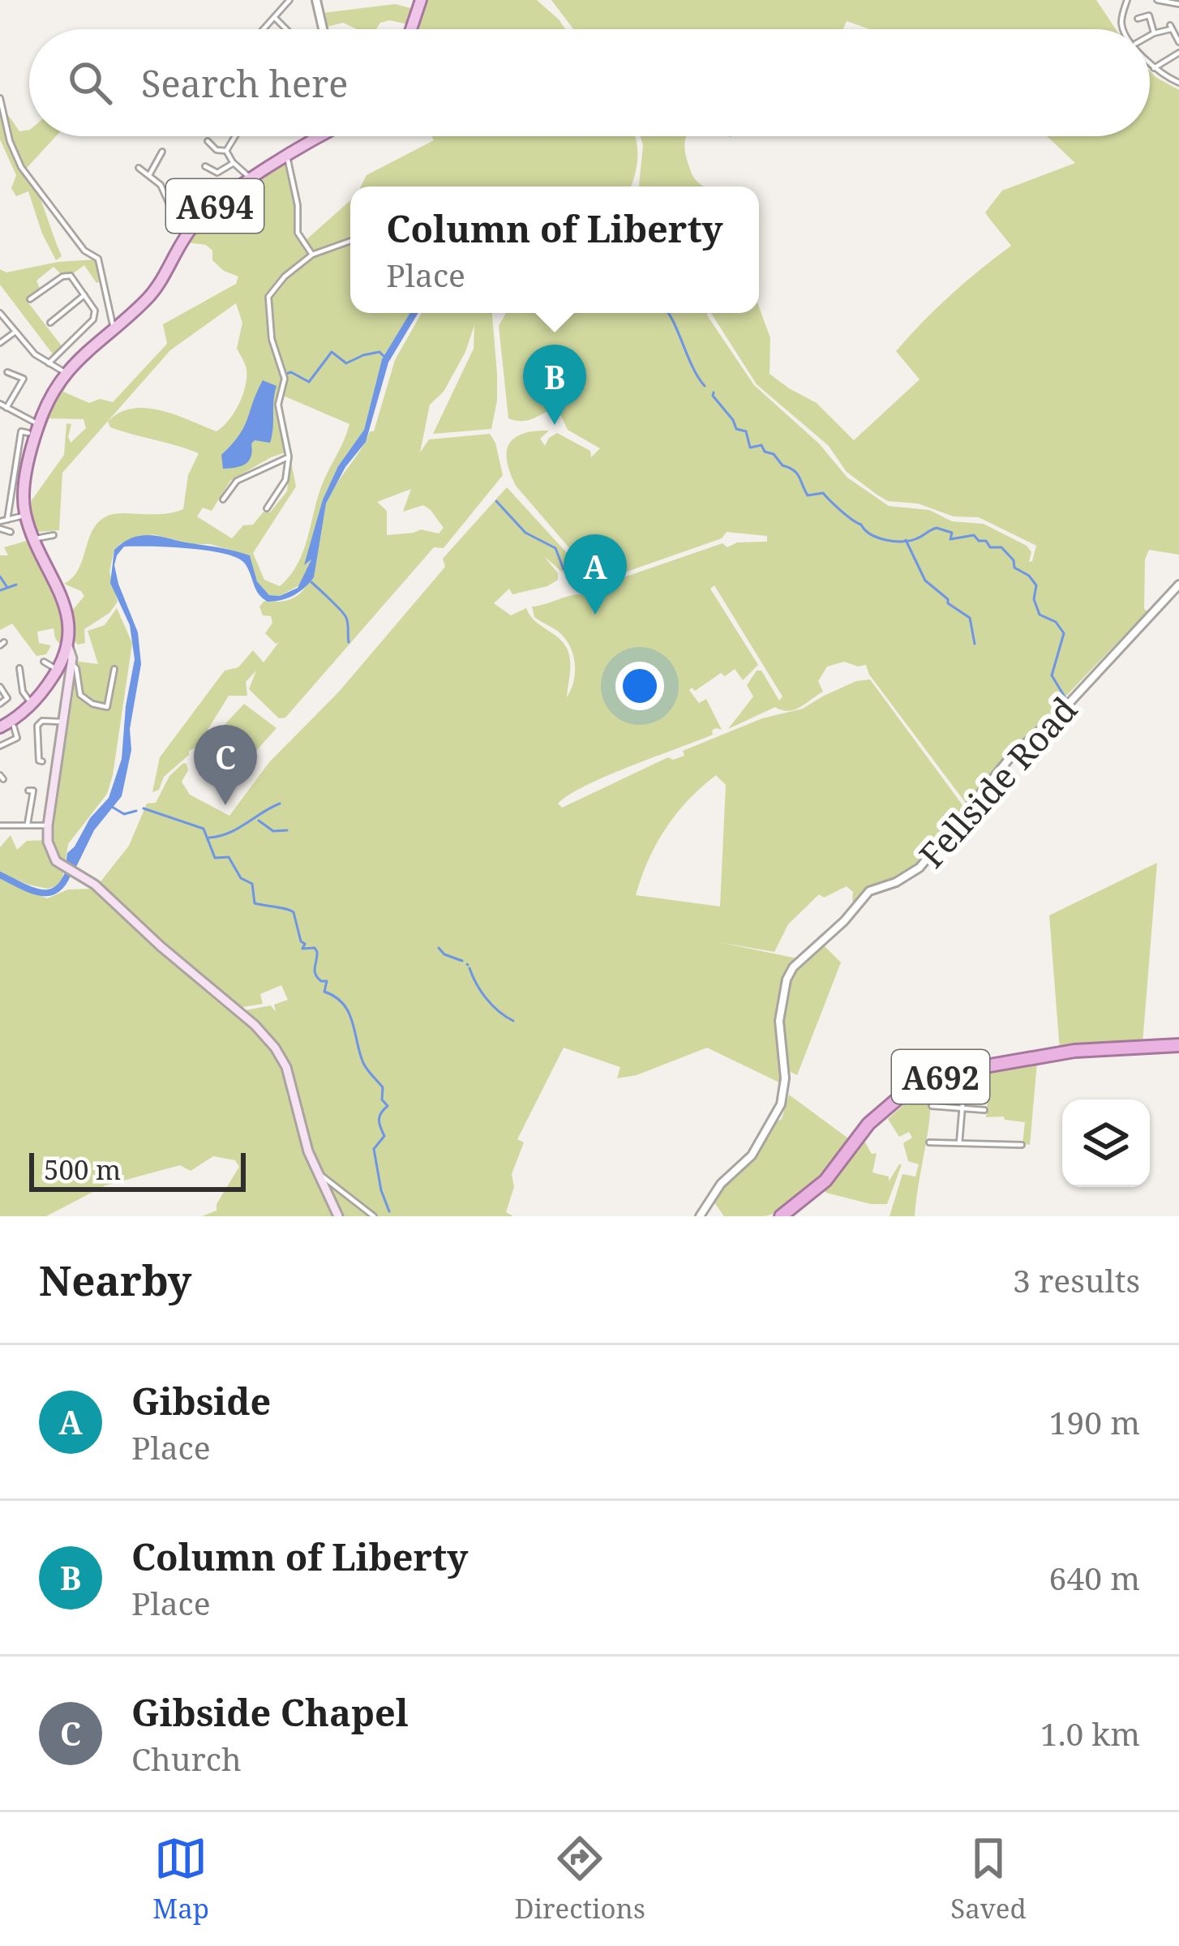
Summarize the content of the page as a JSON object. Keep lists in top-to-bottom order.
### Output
{
  "streets": {
    "highway": ["A692"],
    "main road": ["A694"],
    "street": ["Fellside Road"]
  },
  "scale_bar": "500 m",
  "page": {
    "search": "Search here",
    "popup": ["Column of Liberty", "Place"],
    "pins": ["B", "A", "C"],
    "scale": "500 m",
    "heading": ["Nearby", "3 results"],
    "list": [
      {
        "mark": "A",
        "name": "Gibside",
        "note": "Place",
        "value": "190 m"
      },
      {
        "mark": "B",
        "name": "Column of Liberty",
        "note": "Place",
        "value": "640 m"
      },
      {
        "mark": "C",
        "name": "Gibside Chapel",
        "note": "Church",
        "value": "1.0 km"
      }
    ],
    "nav": ["Map", "Directions", "Saved"]
  }
}
